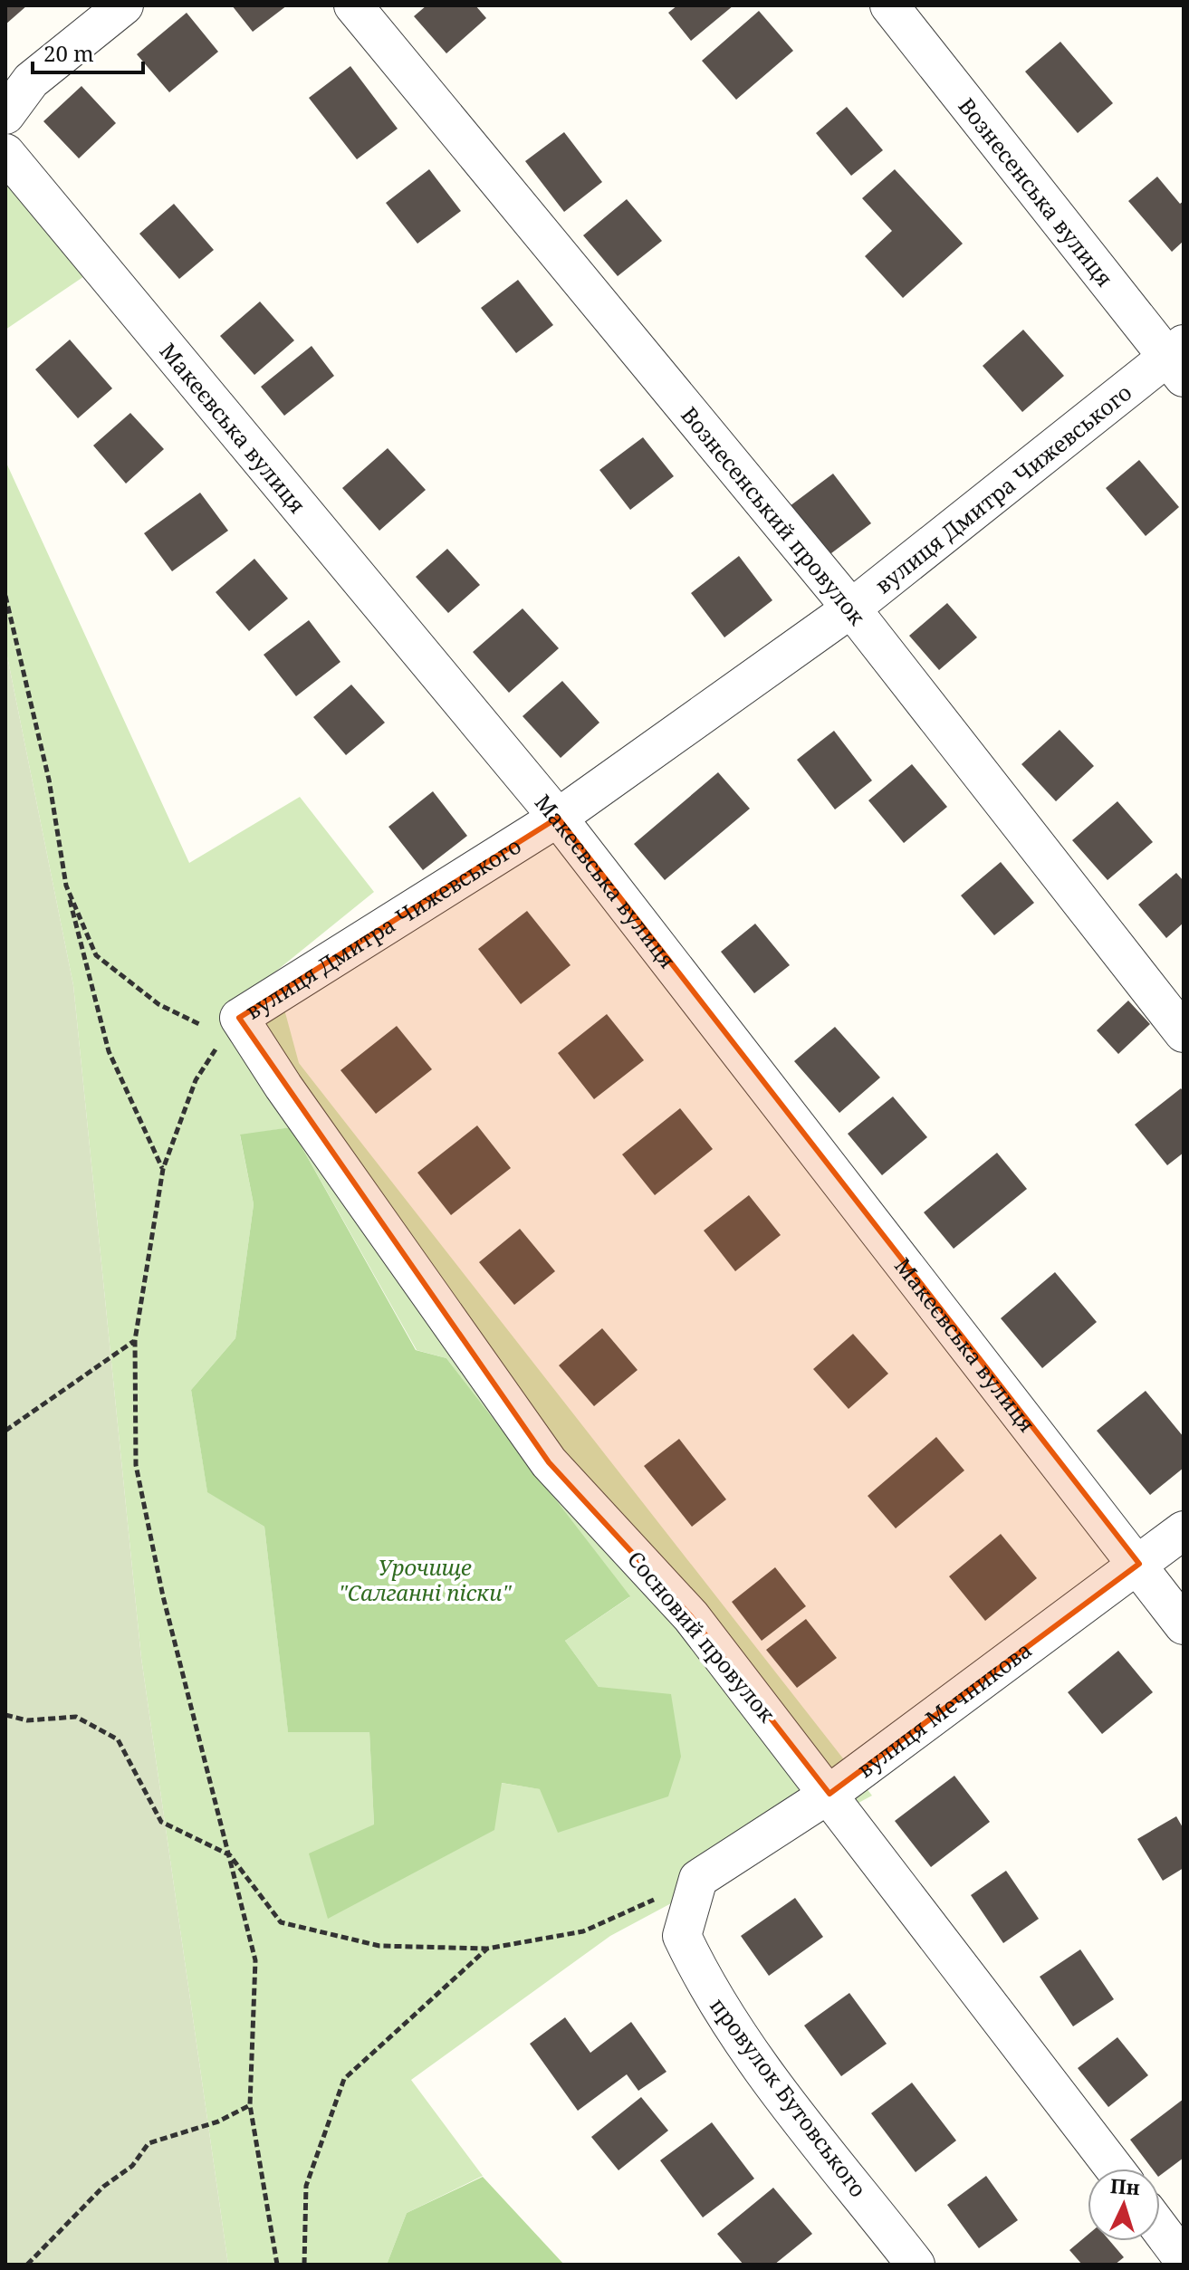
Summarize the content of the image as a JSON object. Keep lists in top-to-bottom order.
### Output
{
  "streets": {
    "street": [
      "Вознесенська вулиця",
      "Макеєвська вулиця",
      "вулиця Дмитра Чижевського",
      "Вознесенський провулок",
      "Сосновий провулок",
      "вулиця Мечникова",
      "провулок Бутовського"
    ]
  },
  "crossings": [
    ["Вознесенська вулиця", "вулиця Дмитра Чижевського"],
    ["Макеєвська вулиця", "вулиця Дмитра Чижевського"],
    ["Макеєвська вулиця", "вулиця Мечникова"],
    ["вулиця Дмитра Чижевського", "Вознесенський провулок"],
    ["вулиця Дмитра Чижевського", "Сосновий провулок"],
    ["Сосновий провулок", "вулиця Мечникова"],
    ["вулиця Мечникова", "провулок Бутовського"]
  ],
  "parks": ["Урочище \"Салганні піски\""],
  "scale_bar": "20 m",
  "north": "top"
}
